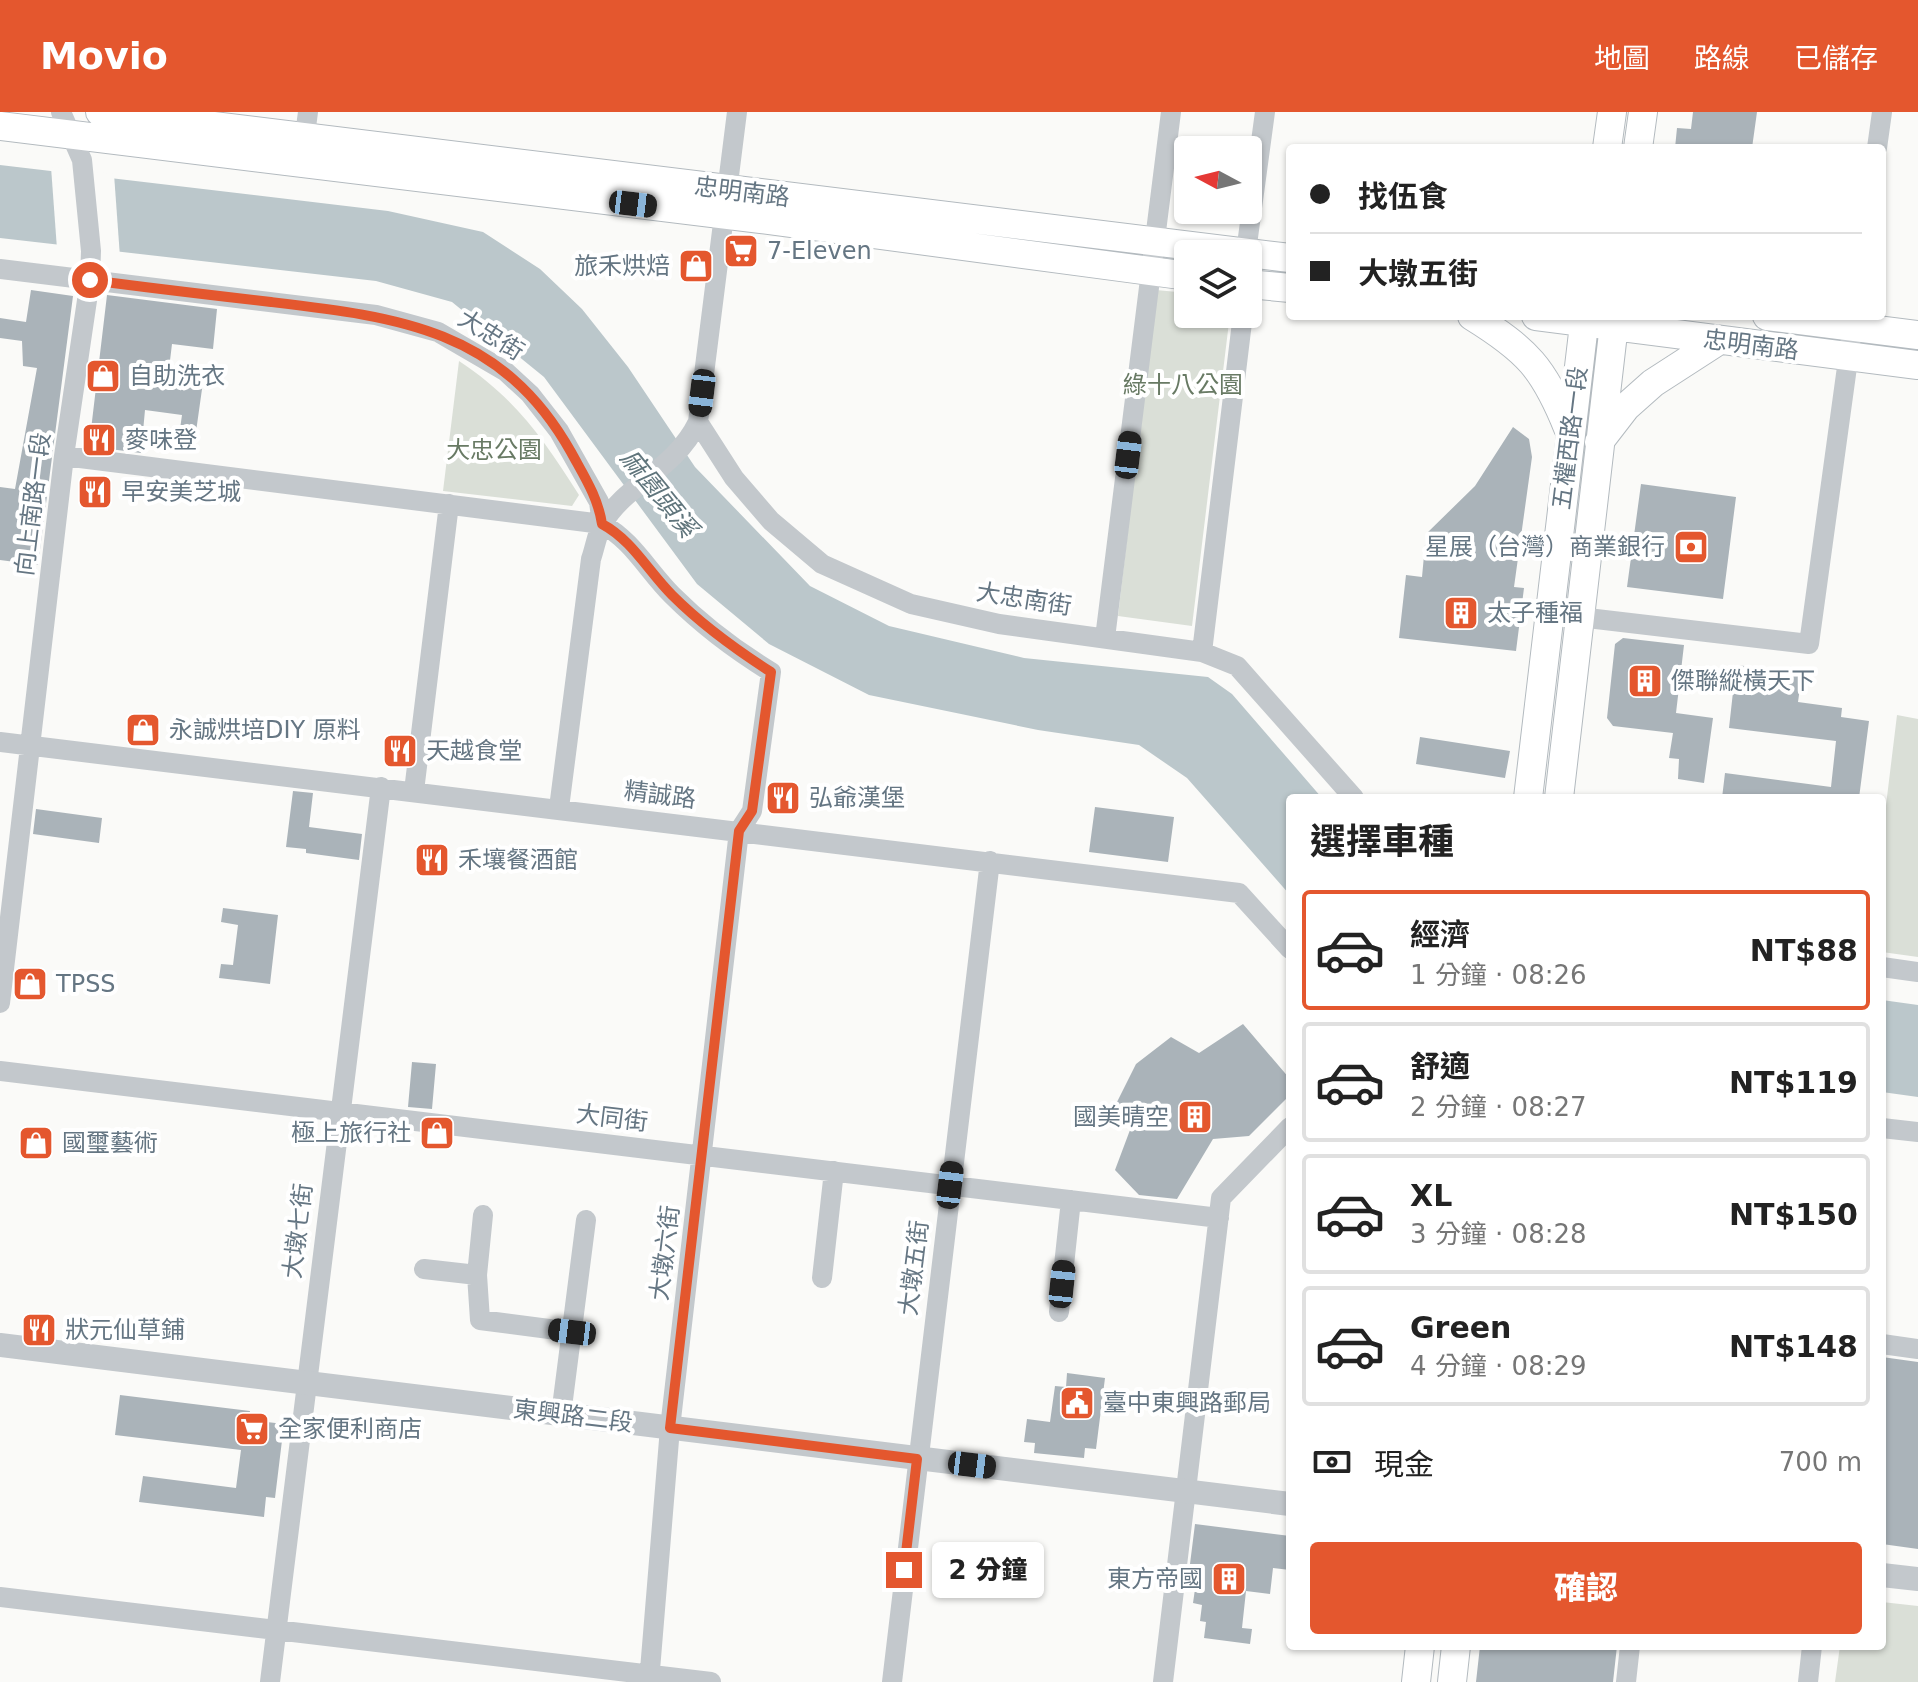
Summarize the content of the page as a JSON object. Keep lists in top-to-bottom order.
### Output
{
  "streets": {
    "main road": ["忠明南路", "五權西路一段"],
    "street": [
      "大忠街",
      "向上南路一段",
      "大忠南街",
      "精誠路",
      "大同街",
      "大墩七街",
      "大墩六街",
      "大墩五街",
      "東興路二段"
    ]
  },
  "crossings": [
    ["忠明南路", "五權西路一段"],
    ["忠明南路", "向上南路一段"],
    ["大忠街", "向上南路一段"],
    ["大忠街", "大墩六街"],
    ["向上南路一段", "精誠路"],
    ["精誠路", "大墩七街"],
    ["精誠路", "大墩六街"],
    ["精誠路", "大墩五街"],
    ["大同街", "大墩七街"],
    ["大同街", "大墩六街"],
    ["大同街", "大墩五街"],
    ["大墩七街", "東興路二段"],
    ["大墩六街", "東興路二段"],
    ["大墩五街", "東興路二段"]
  ],
  "water": ["麻園頭溪"],
  "parks": ["綠十八公園", "大忠公園"],
  "places": {
    "supermarket": ["7-Eleven", "全家便利商店"],
    "shop": [
      "旅禾烘焙",
      "自助洗衣",
      "永誠烘培DIY 原料",
      "TPSS",
      "極上旅行社",
      "國璽藝術"
    ],
    "restaurant": [
      "麥味登",
      "早安美芝城",
      "天越食堂",
      "弘爺漢堡",
      "禾壤餐酒館",
      "狀元仙草鋪"
    ],
    "bank": ["星展（台灣）商業銀行"],
    "building": [
      "太子種福",
      "傑聯縱橫天下",
      "國美晴空",
      "東方帝國"
    ],
    "public building": ["臺中東興路郵局"]
  },
  "north": "left",
  "page": {
    "header": "Movio",
    "nav": ["地圖", "路線", "已儲存"],
    "banner": ["找伍食", "大墩五街"],
    "heading": "選擇車種",
    "list": [
      {
        "name": "經濟",
        "note": "1 分鐘 · 08:26",
        "value": "NT$88"
      },
      {
        "name": "舒適",
        "note": "2 分鐘 · 08:27",
        "value": "NT$119"
      },
      {
        "name": "XL",
        "note": "3 分鐘 · 08:28",
        "value": "NT$150"
      },
      {
        "name": "Green",
        "note": "4 分鐘 · 08:29",
        "value": "NT$148"
      }
    ],
    "pay": ["現金", "700 m"],
    "buttons": "確認",
    "bubble": "2 分鐘"
  }
}
